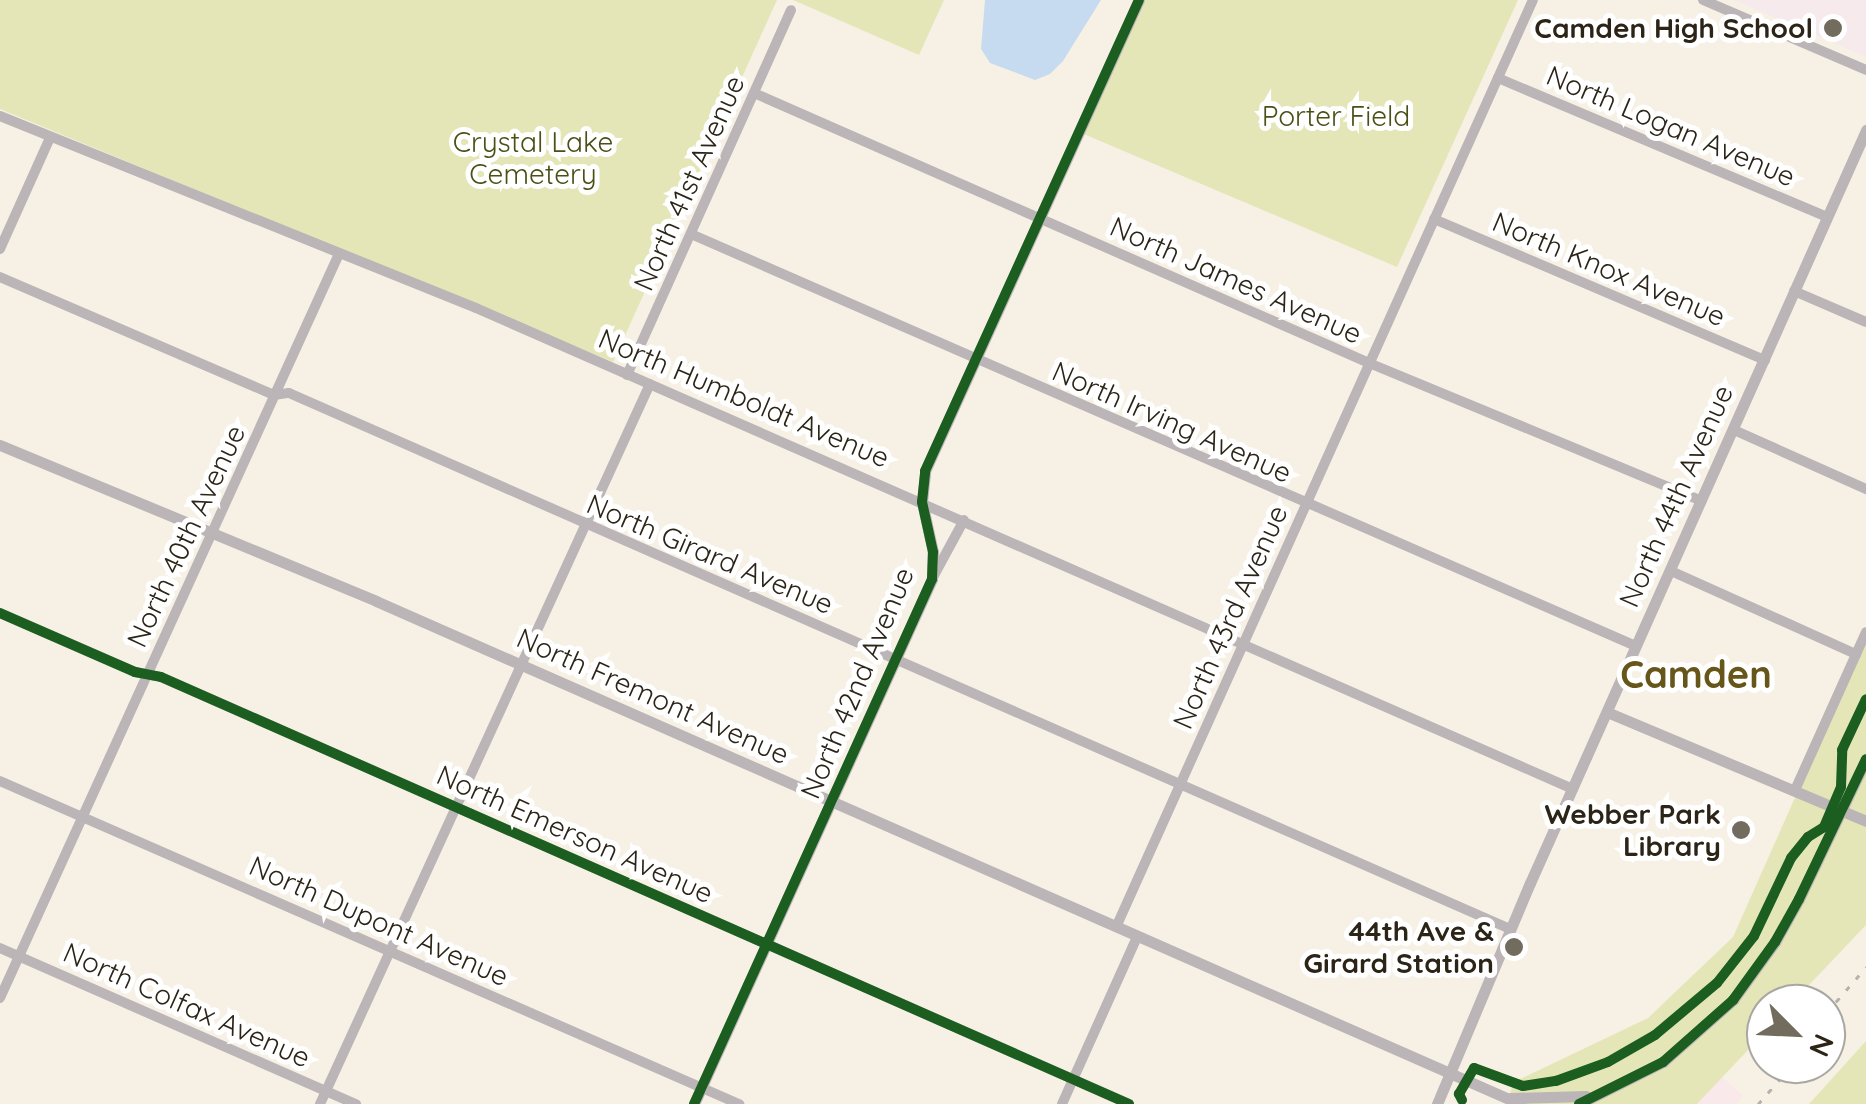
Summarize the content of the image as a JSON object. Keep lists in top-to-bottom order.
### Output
{
  "streets": {
    "street": [
      "North Logan Avenue",
      "North 41st Avenue",
      "North Knox Avenue",
      "North James Avenue",
      "North Humboldt Avenue",
      "North Irving Avenue",
      "North 44th Avenue",
      "North 40th Avenue",
      "North Girard Avenue",
      "North 43rd Avenue",
      "North 42nd Avenue",
      "North Fremont Avenue",
      "North Emerson Avenue",
      "North Dupont Avenue",
      "North Colfax Avenue"
    ]
  },
  "crossings": [
    ["North Logan Avenue", "North 44th Avenue"],
    ["North Logan Avenue", "North 43rd Avenue"],
    ["North 41st Avenue", "North James Avenue"],
    ["North 41st Avenue", "North Humboldt Avenue"],
    ["North 41st Avenue", "North Irving Avenue"],
    ["North Knox Avenue", "North 44th Avenue"],
    ["North Knox Avenue", "North 43rd Avenue"],
    ["North James Avenue", "North 44th Avenue"],
    ["North James Avenue", "North 43rd Avenue"],
    ["North James Avenue", "North 42nd Avenue"],
    ["North Humboldt Avenue", "North 44th Avenue"],
    ["North Humboldt Avenue", "North 40th Avenue"],
    ["North Humboldt Avenue", "North 43rd Avenue"],
    ["North Humboldt Avenue", "North 42nd Avenue"],
    ["North Irving Avenue", "North 44th Avenue"],
    ["North Irving Avenue", "North 43rd Avenue"],
    ["North Irving Avenue", "North 42nd Avenue"],
    ["North 44th Avenue", "North Girard Avenue"],
    ["North 44th Avenue", "North Fremont Avenue"],
    ["North 40th Avenue", "North Girard Avenue"],
    ["North 40th Avenue", "North Fremont Avenue"],
    ["North 40th Avenue", "North Emerson Avenue"],
    ["North 40th Avenue", "North Dupont Avenue"],
    ["North 40th Avenue", "North Colfax Avenue"],
    ["North Girard Avenue", "North 43rd Avenue"],
    ["North Girard Avenue", "North 42nd Avenue"],
    ["North 43rd Avenue", "North Fremont Avenue"],
    ["North 42nd Avenue", "North Fremont Avenue"],
    ["North 42nd Avenue", "North Emerson Avenue"],
    ["North 42nd Avenue", "North Dupont Avenue"]
  ],
  "districts": ["Camden"],
  "parks": ["Porter Field", "Crystal Lake Cemetery"],
  "places": ["Camden High School", "Webber Park Library", "44th Ave & Girard Station"],
  "north": "bottom right"
}
